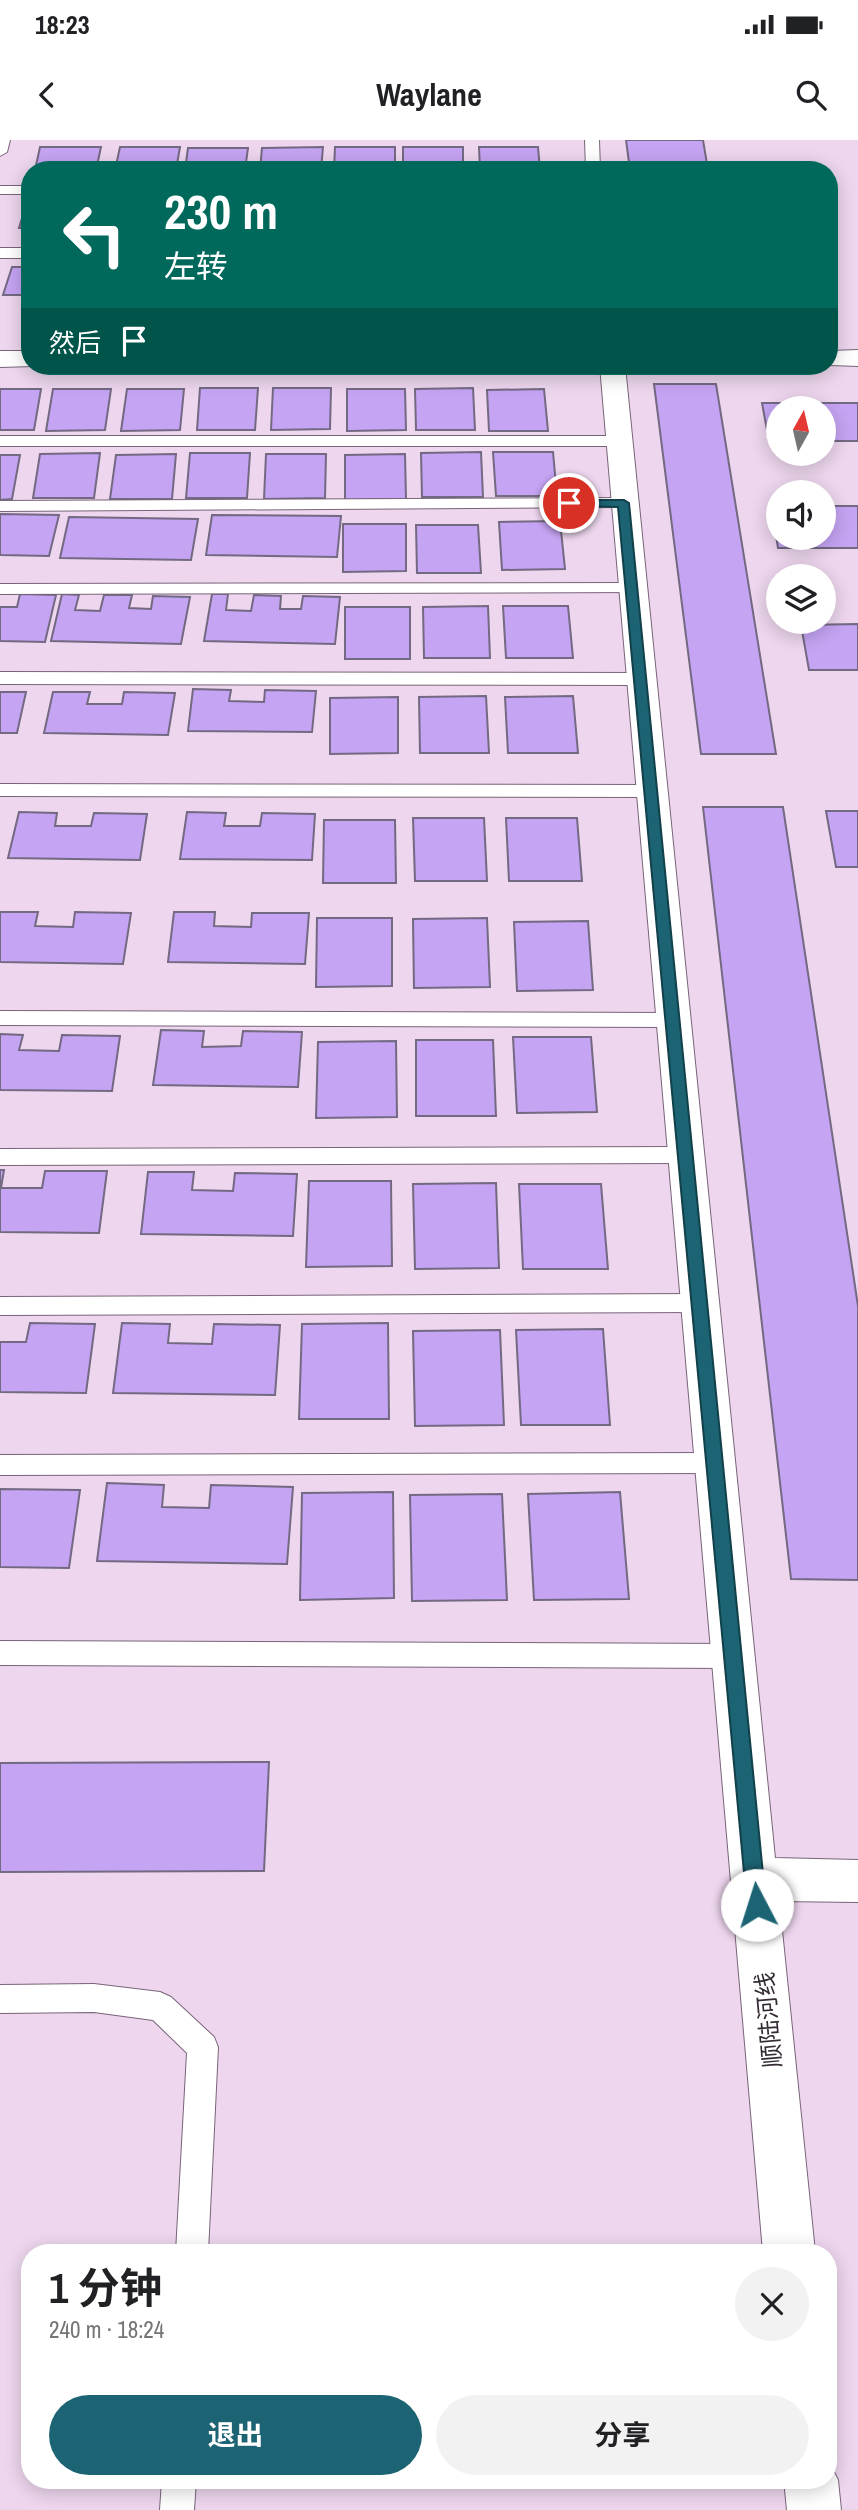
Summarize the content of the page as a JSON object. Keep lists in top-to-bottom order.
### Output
{
  "streets": {
    "street": ["顺陆河线"]
  },
  "north": "top",
  "page": {
    "status": "18:23",
    "header": "Waylane",
    "turn": ["230 m", "左转"],
    "then": "然后",
    "heading": ["1 分钟", "240 m · 18:24"],
    "buttons": ["退出", "分享"]
  }
}
